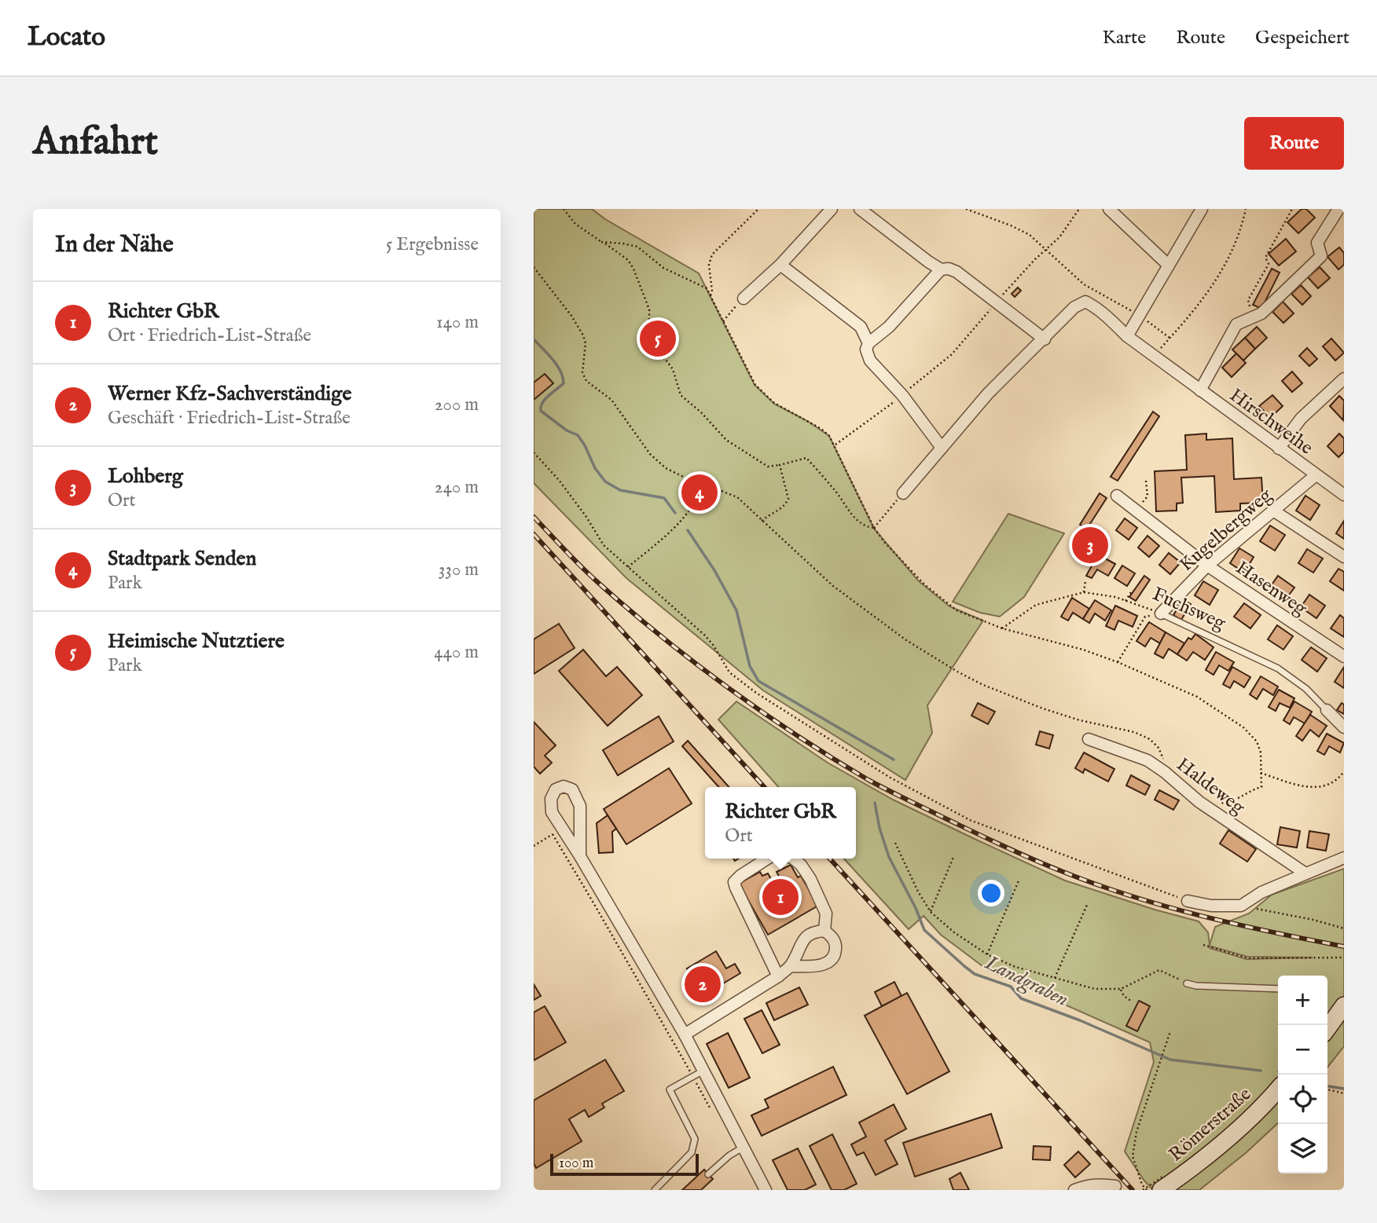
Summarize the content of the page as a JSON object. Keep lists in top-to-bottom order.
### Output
{
  "streets": {
    "main road": ["Römerstraße"],
    "street": [
      "Hirschweihe",
      "Kugelbergweg",
      "Hasenweg",
      "Fuchsweg",
      "Haldeweg"
    ]
  },
  "crossings": [
    ["Hirschweihe", "Kugelbergweg"],
    ["Kugelbergweg", "Hasenweg"],
    ["Kugelbergweg", "Fuchsweg"]
  ],
  "water": ["Landgraben"],
  "scale_bar": "100 m",
  "page": {
    "header": "Locato",
    "nav": ["Karte", "Route", "Gespeichert"],
    "buttons": "Route",
    "title": "Anfahrt",
    "heading": ["In der Nähe", "5 Ergebnisse"],
    "list": [
      {
        "mark": "1",
        "name": "Richter GbR",
        "note": "Ort · Friedrich-List-Straße",
        "value": "140 m"
      },
      {
        "mark": "2",
        "name": "Werner Kfz-Sachverständige",
        "note": "Geschäft · Friedrich-List-Straße",
        "value": "200 m"
      },
      {
        "mark": "3",
        "name": "Lohberg",
        "note": "Ort",
        "value": "240 m"
      },
      {
        "mark": "4",
        "name": "Stadtpark Senden",
        "note": "Park",
        "value": "330 m"
      },
      {
        "mark": "5",
        "name": "Heimische Nutztiere",
        "note": "Park",
        "value": "440 m"
      }
    ],
    "pins": [
      "5",
      "4",
      "3",
      "1",
      "2"
    ],
    "popup": ["Richter GbR", "Ort"],
    "map_buttons": ["+", "−"],
    "scale": "100 m"
  }
}
